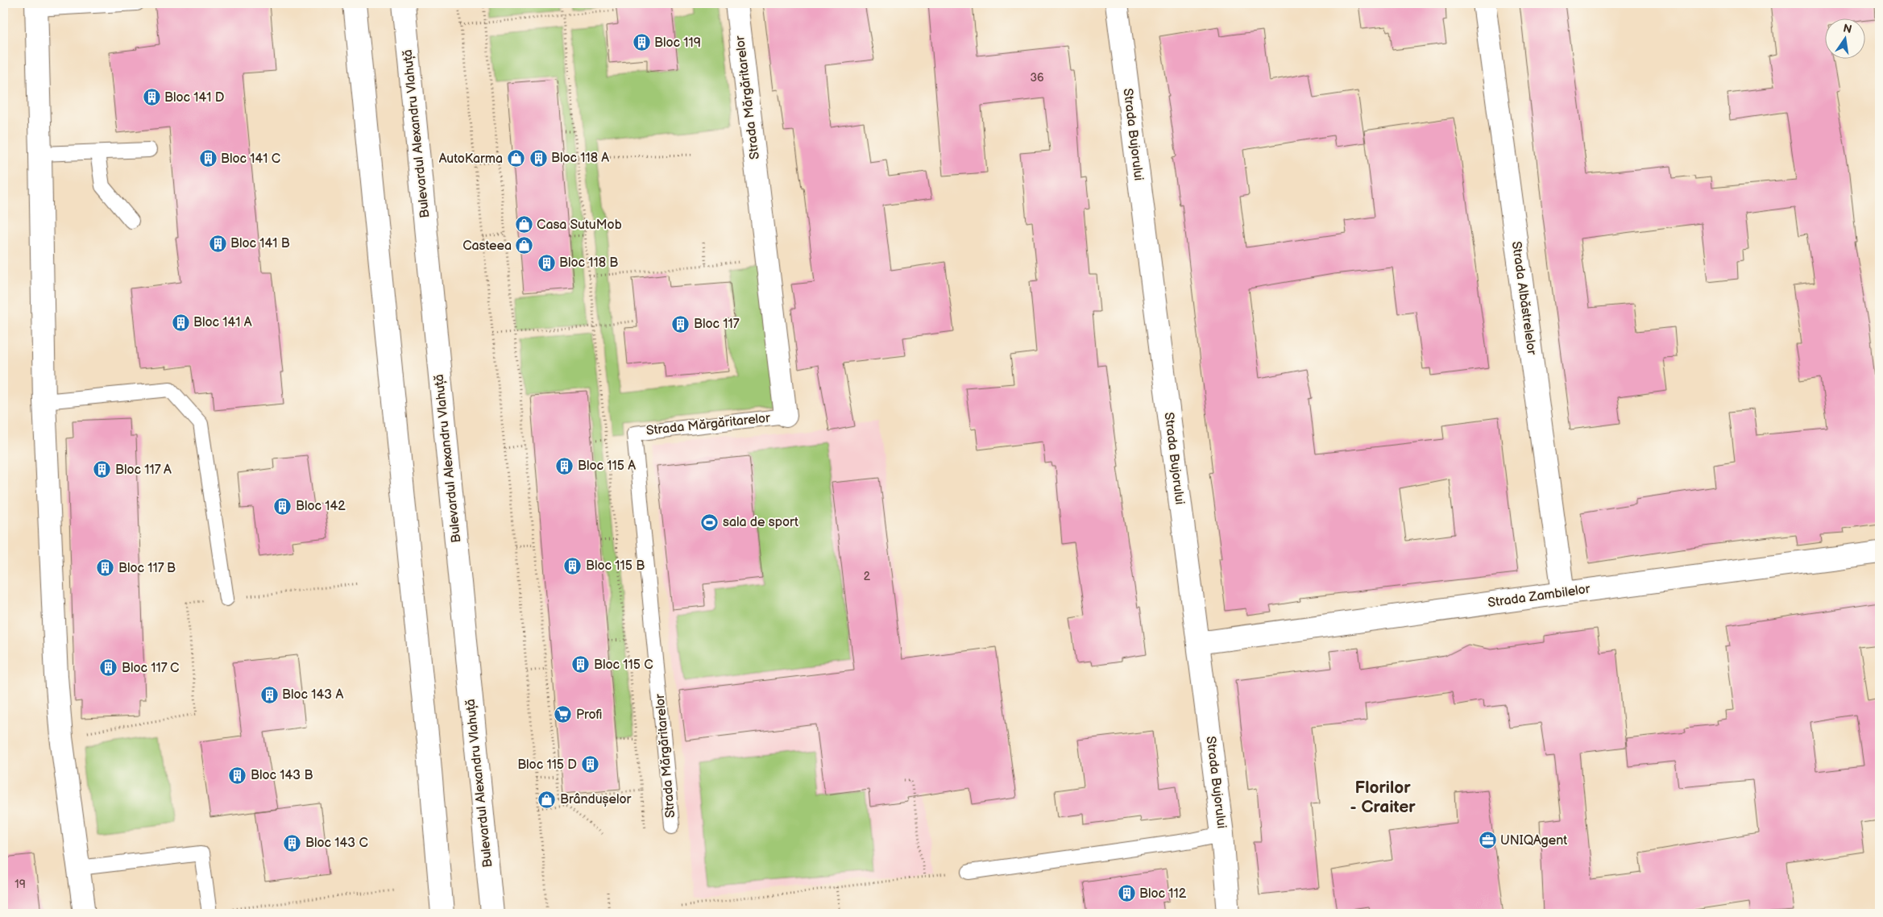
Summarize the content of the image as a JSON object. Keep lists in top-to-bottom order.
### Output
{
  "streets": {
    "street": [
      "Strada Mărgăritarelor",
      "Bulevardul Alexandru Vlahuță",
      "Strada Bujorului",
      "Strada Albăstrelelor",
      "Strada Zambilelor"
    ]
  },
  "crossings": [
    ["Strada Bujorului", "Strada Zambilelor"],
    ["Strada Albăstrelelor", "Strada Zambilelor"]
  ],
  "districts": ["Florilor - Craiter"],
  "places": {
    "building": [
      "Bloc 119",
      "Bloc 141 D",
      "Bloc 118 A",
      "Bloc 141 C",
      "Bloc 141 B",
      "Bloc 118 B",
      "Bloc 141 A",
      "Bloc 117",
      "Bloc 115 A",
      "Bloc 117 A",
      "Bloc 142",
      "Bloc 115 B",
      "Bloc 117 B",
      "Bloc 115 C",
      "Bloc 117 C",
      "Bloc 143 A",
      "Bloc 115 D",
      "Bloc 143 B",
      "Bloc 143 C",
      "Bloc 112"
    ],
    "shop": [
      "AutoKarma",
      "Casa SutuMob",
      "Casteea",
      "Brândușelor"
    ],
    "sports": ["sala de sport"],
    "supermarket": ["Profi"],
    "office": ["UNIQAgent"]
  },
  "house_numbers": ["36", "2", "19"],
  "north": "top"
}
